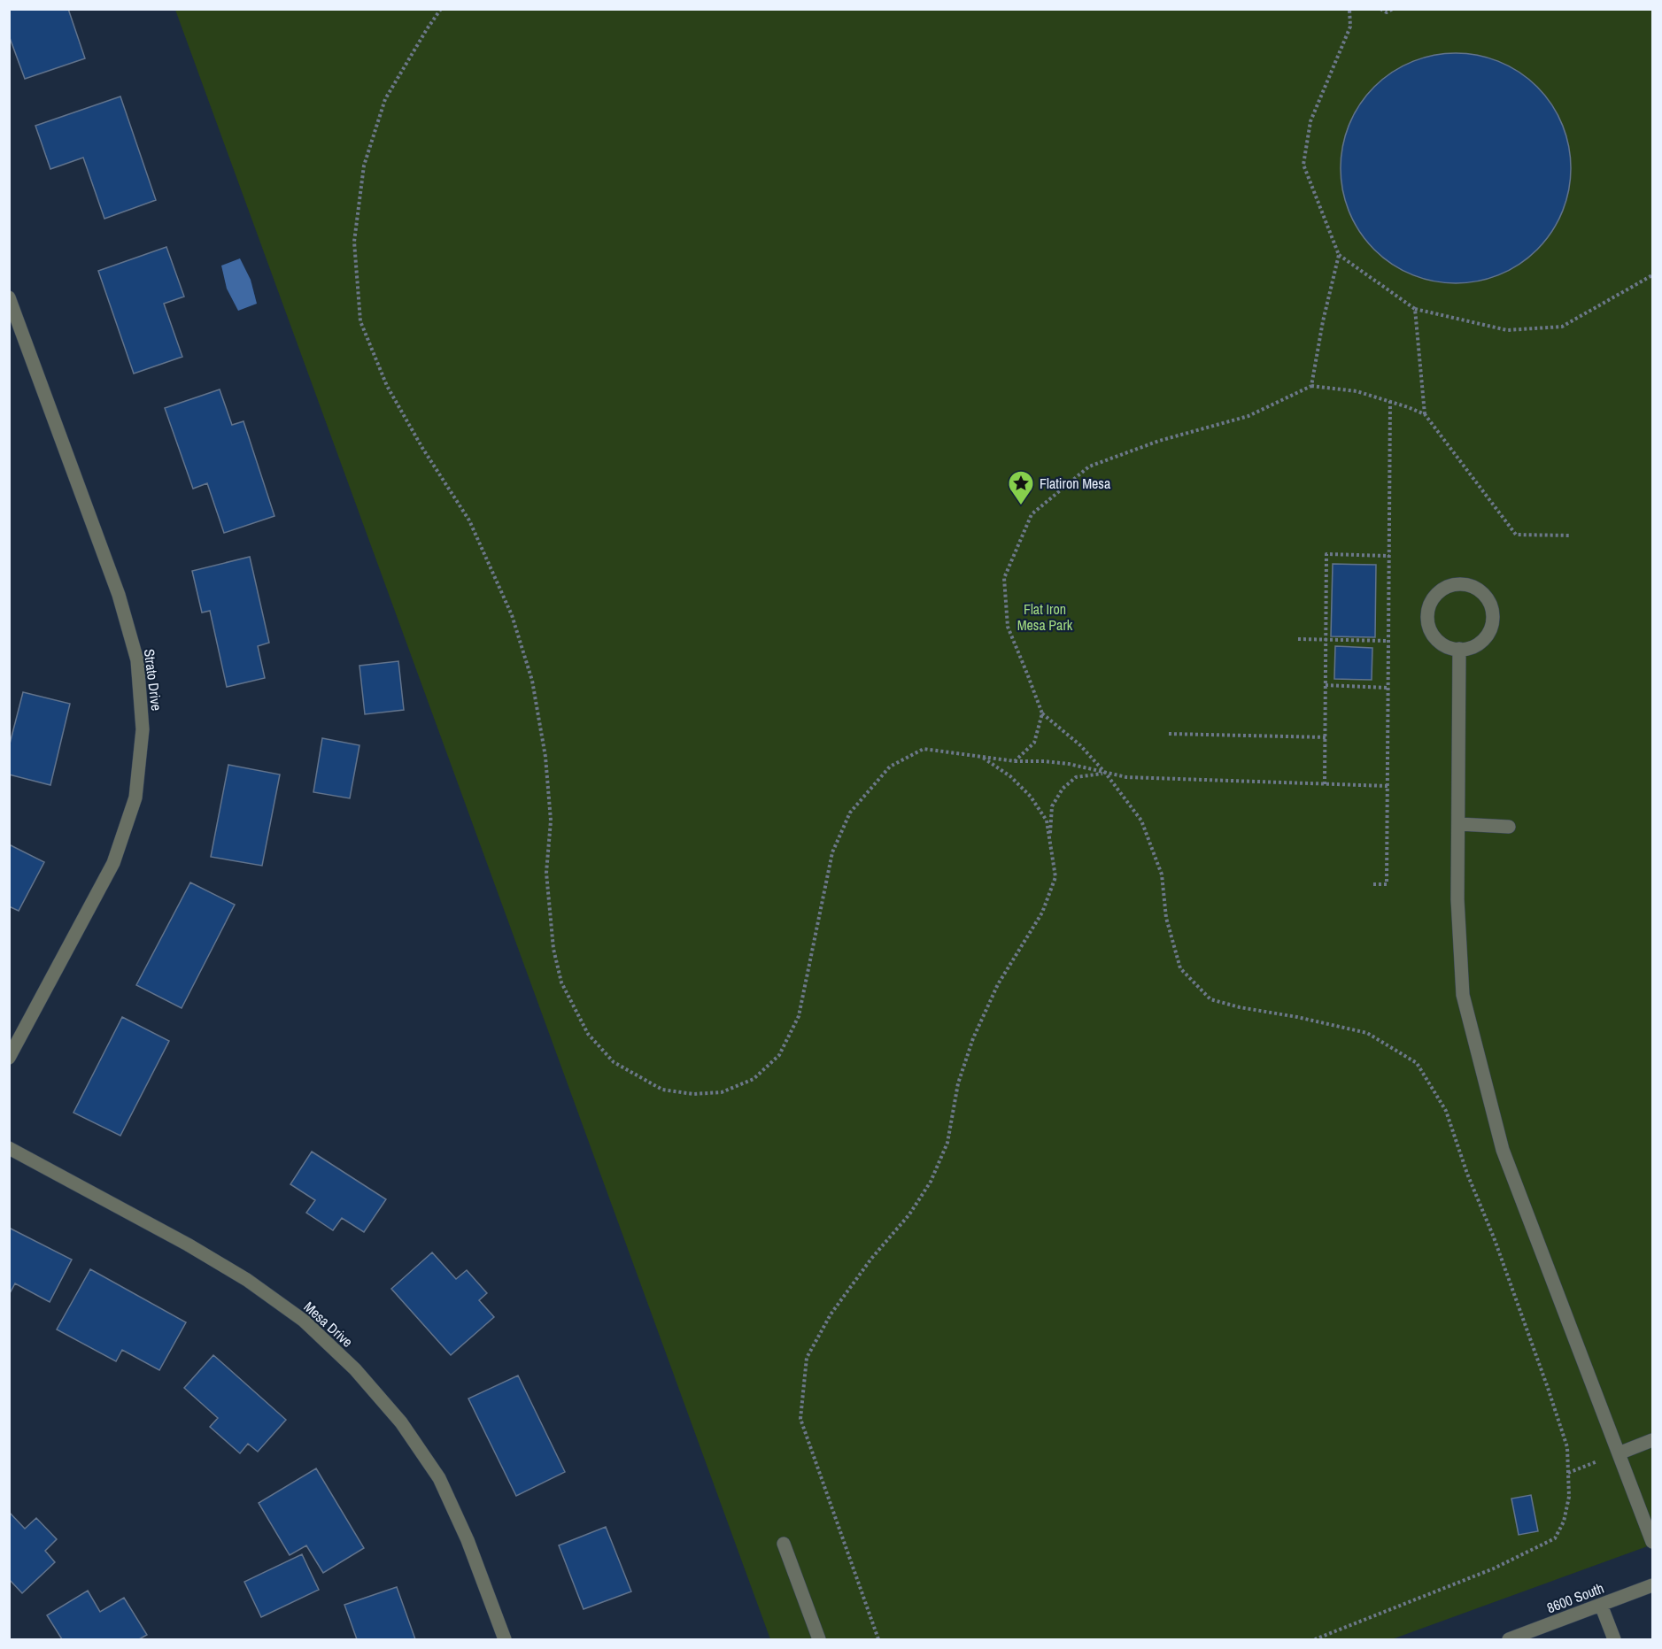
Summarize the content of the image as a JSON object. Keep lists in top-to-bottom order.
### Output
{
  "streets": {
    "street": ["Strato Drive", "Mesa Drive", "8600 South"]
  },
  "parks": ["Flat Iron Mesa Park"],
  "places": {
    "place": ["Flatiron Mesa"]
  }
}
